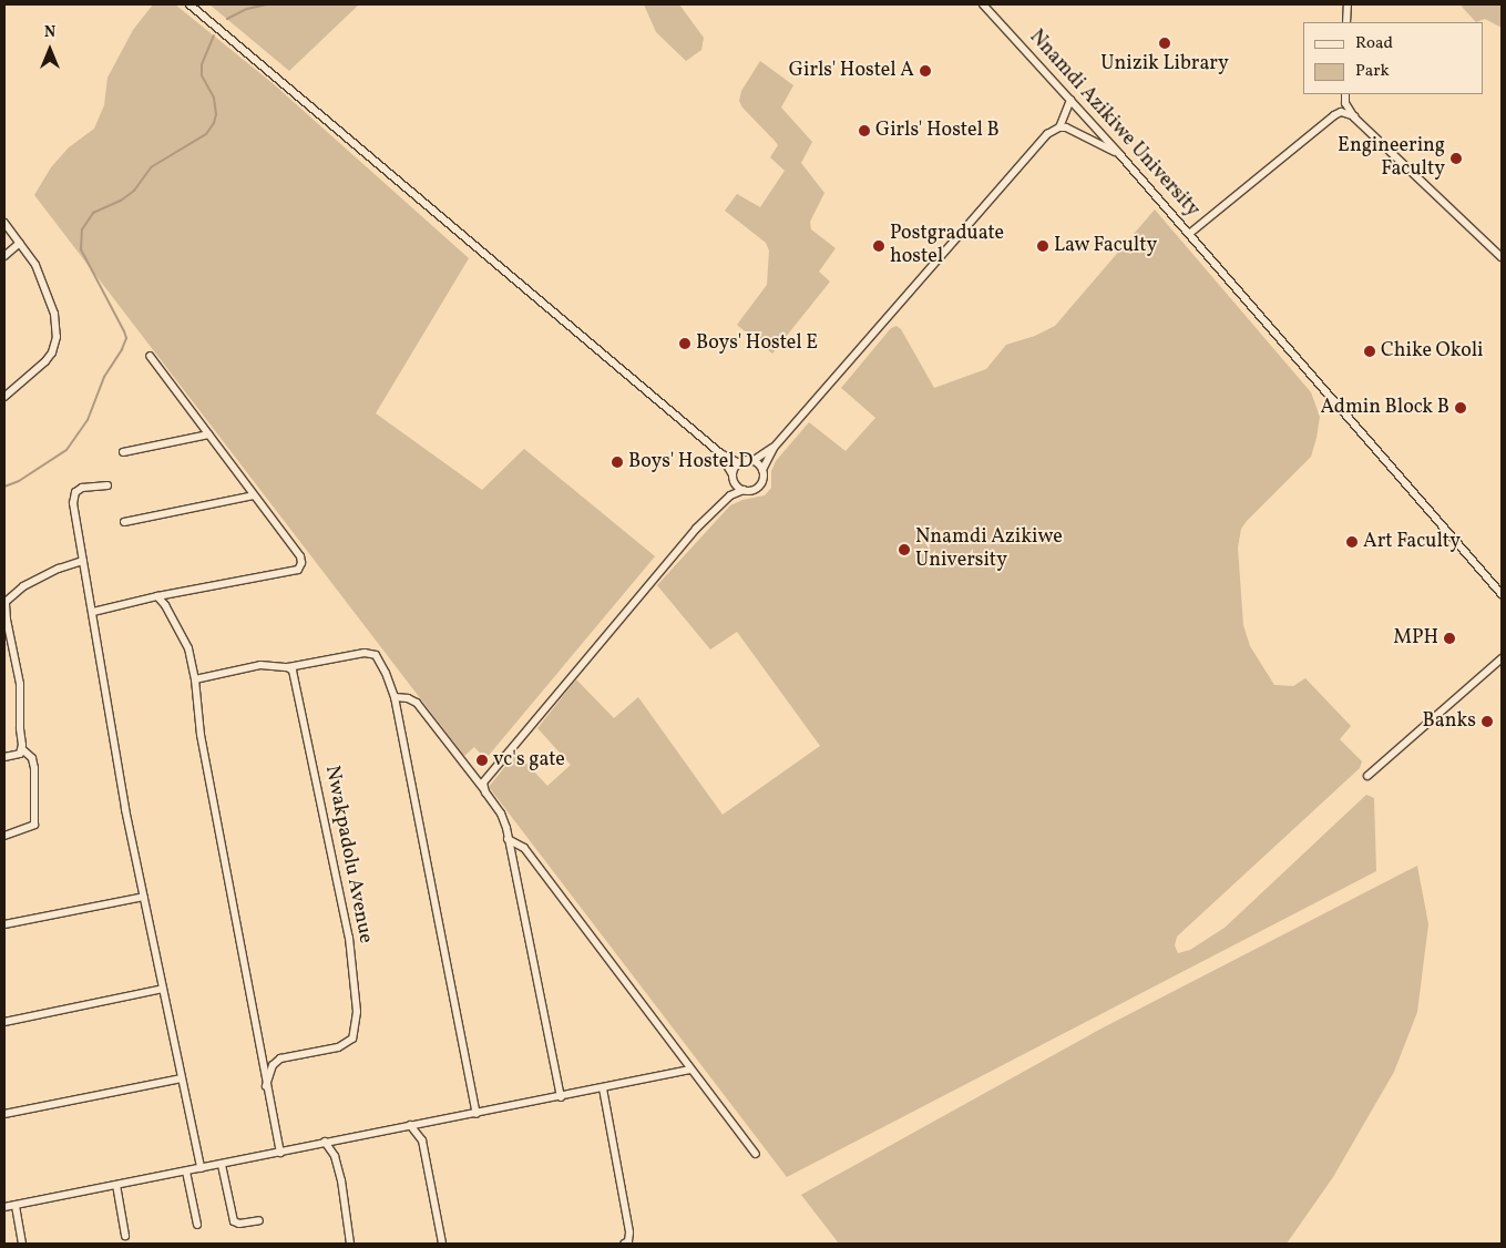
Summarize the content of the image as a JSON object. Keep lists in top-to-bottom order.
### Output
{
  "streets": {
    "street": ["Nnamdi Azikiwe University", "Nwakpadolu Avenue"]
  },
  "places": [
    "Unizik Library",
    "Girls' Hostel A",
    "Girls' Hostel B",
    "Engineering Faculty",
    "Postgraduate hostel",
    "Law Faculty",
    "Boys' Hostel E",
    "Chike Okoli",
    "Admin Block B",
    "Boys' Hostel D",
    "Art Faculty",
    "Nnamdi Azikiwe University",
    "MPH",
    "Banks",
    "vc's gate"
  ],
  "legend": ["Road", "Park"],
  "north": "top"
}
